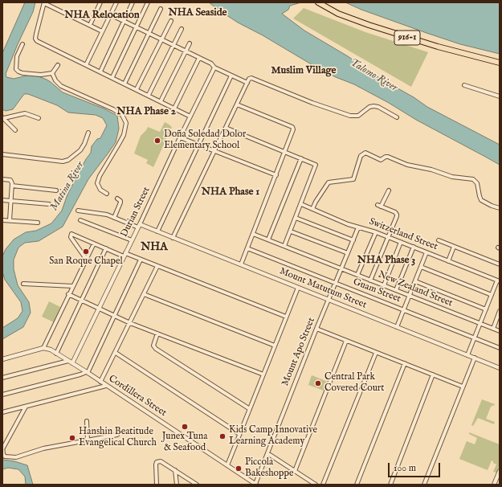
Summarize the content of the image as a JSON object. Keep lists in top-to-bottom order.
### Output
{
  "streets": {
    "main road": ["916-1"],
    "street": [
      "Durian Street",
      "Switzerland Street",
      "Mount Matutum Street",
      "New Zealand Street",
      "Guam Street",
      "Mount Apo Street",
      "Cordillera Street"
    ]
  },
  "crossings": [
    ["Durian Street", "Mount Matutum Street"],
    ["Durian Street", "Cordillera Street"],
    ["Switzerland Street", "Mount Apo Street"],
    ["Mount Matutum Street", "Mount Apo Street"],
    ["New Zealand Street", "Mount Apo Street"],
    ["Guam Street", "Mount Apo Street"],
    ["Mount Apo Street", "Cordillera Street"]
  ],
  "districts": [
    "NHA Seaside",
    "NHA Relocation",
    "Muslim Village",
    "NHA Phase 2",
    "NHA Phase 1",
    "NHA",
    "NHA Phase 3"
  ],
  "water": ["Talomo River", "Matina River"],
  "places": [
    "Doña Soledad Dolor Elementary School",
    "San Roque Chapel",
    "Central Park Covered Court",
    "Junex Tuna & Seafood",
    "Kids Camp Innovative Learning Academy",
    "Hanshin Beatitude Evangelical Church",
    "Piccola Bakeshoppe"
  ],
  "scale_bar": "100 m"
}
